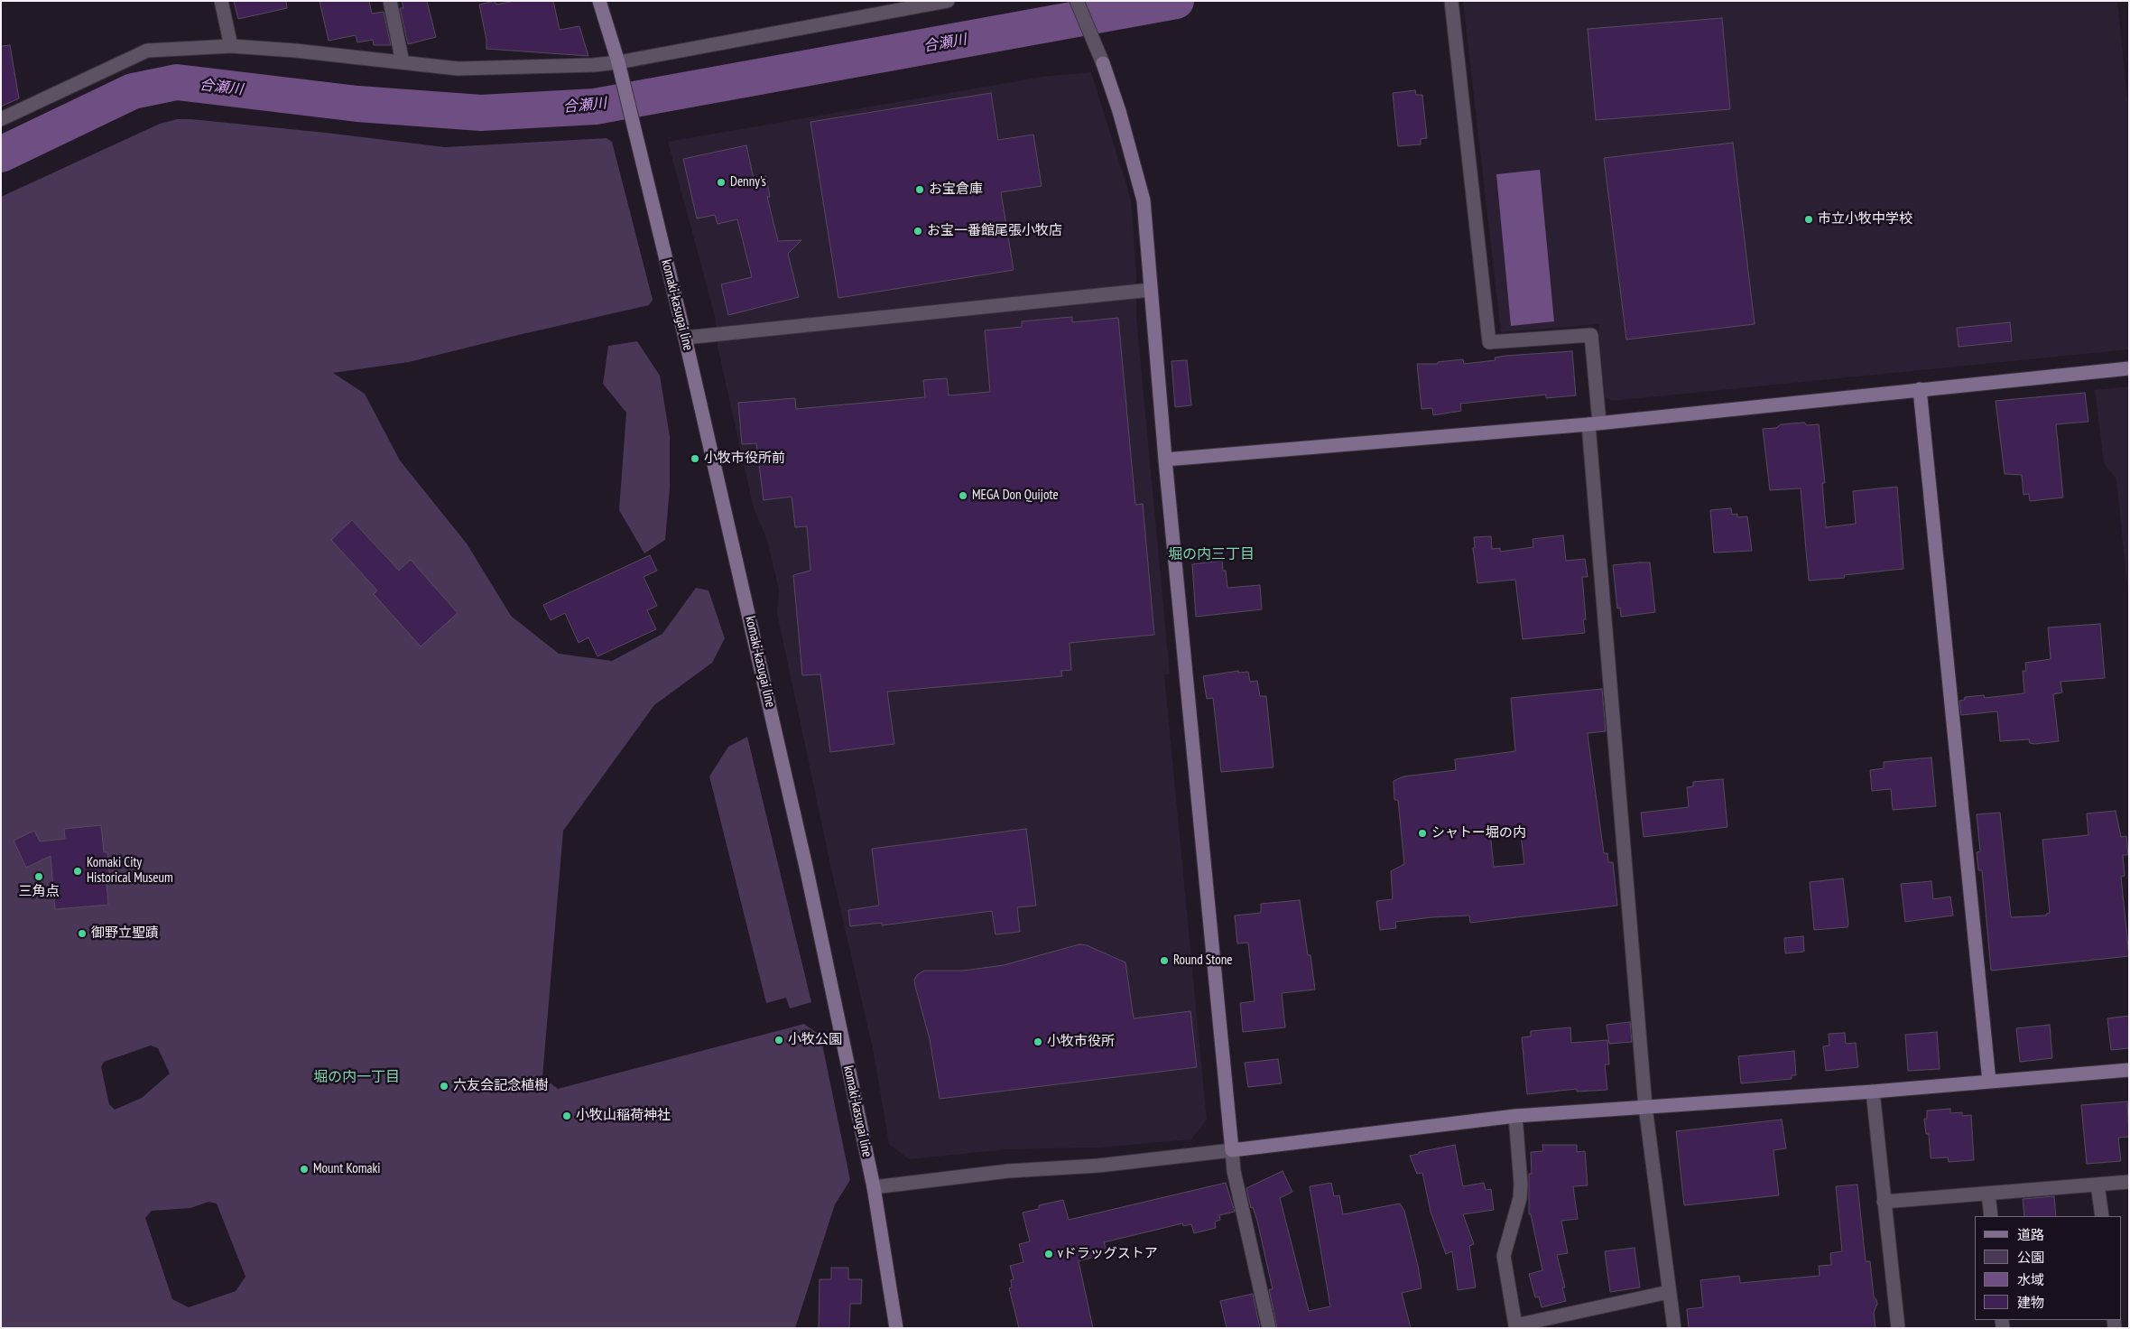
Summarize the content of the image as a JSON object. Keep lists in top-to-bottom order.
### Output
{
  "streets": {
    "street": ["komaki-kasugai line"]
  },
  "districts": ["堀の内三丁目", "堀の内一丁目"],
  "water": ["合瀬川"],
  "places": [
    "Denny's",
    "お宝倉庫",
    "市立小牧中学校",
    "お宝一番館尾張小牧店",
    "小牧市役所前",
    "MEGA Don Quijote",
    "シャトー堀の内",
    "Komaki City Historical Museum",
    "三角点",
    "御野立聖蹟",
    "Round Stone",
    "小牧公園",
    "小牧市役所",
    "六友会記念植樹",
    "小牧山稲荷神社",
    "Mount Komaki",
    "vドラッグストア"
  ],
  "legend": [
    "道路",
    "公園",
    "水域",
    "建物"
  ]
}
